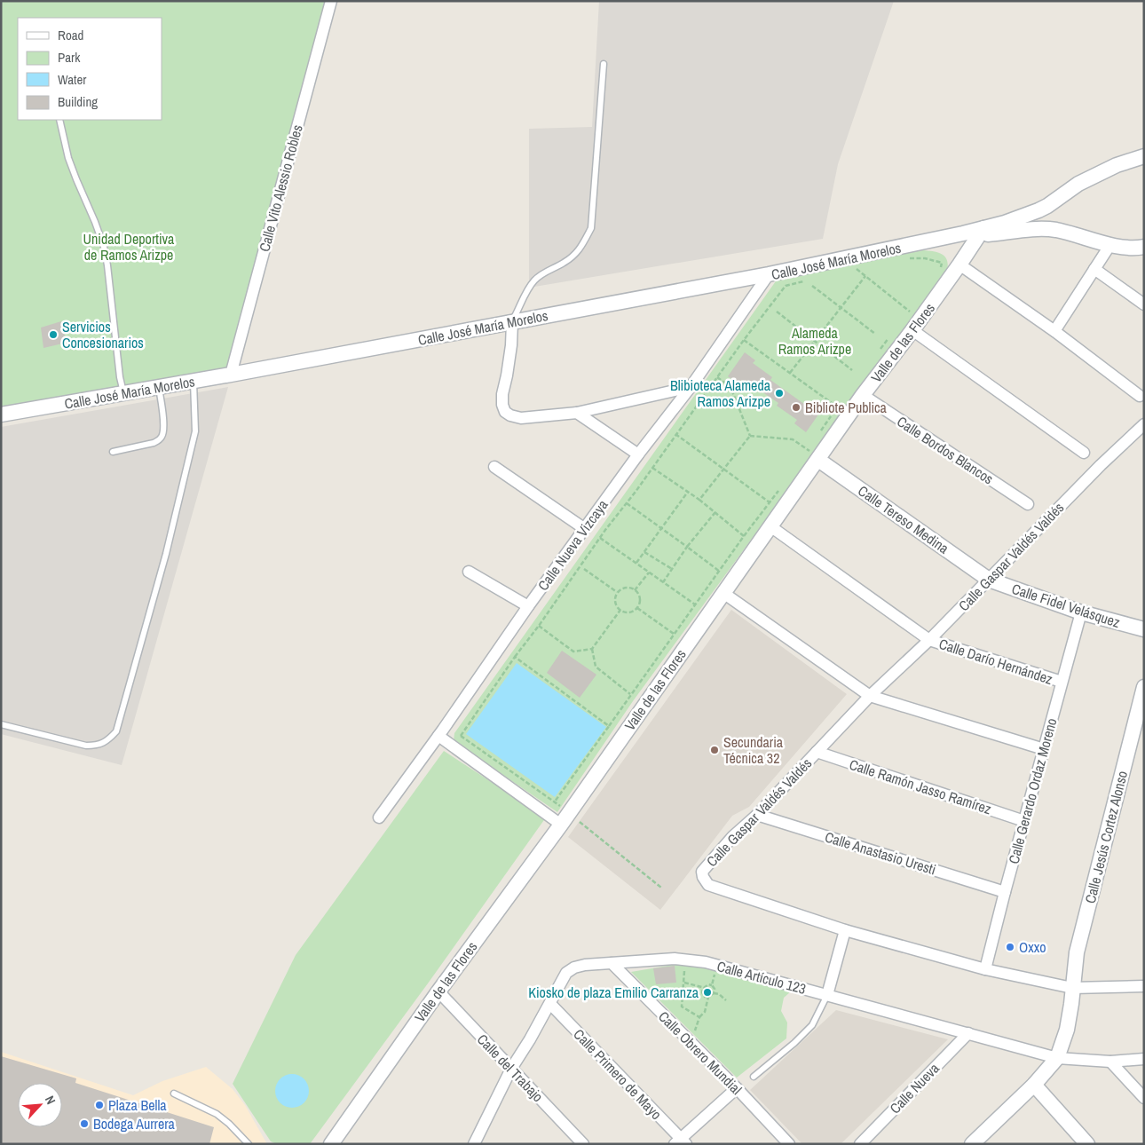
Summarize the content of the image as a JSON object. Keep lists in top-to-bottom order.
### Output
{
  "streets": {
    "street": [
      "Calle Vito Alessio Robles",
      "Calle José María Morelos",
      "Valle de las Flores",
      "Calle Bordos Blancos",
      "Calle Tereso Medina",
      "Calle Nueva Vizcaya",
      "Calle Gaspar Valdés Valdés",
      "Calle Fidel Velásquez",
      "Calle Darío Hernández",
      "Calle Ramón Jasso Ramírez",
      "Calle Gerardo Ordaz Moreno",
      "Calle Jesús Cortez Alonso",
      "Calle Anastasio Uresti",
      "Calle Artículo 123",
      "Calle Obrero Mundial",
      "Calle del Trabajo",
      "Calle Primero de Mayo",
      "Calle Nueva"
    ]
  },
  "crossings": [
    ["Calle Vito Alessio Robles", "Calle José María Morelos"],
    ["Calle José María Morelos", "Valle de las Flores"],
    ["Calle José María Morelos", "Calle Nueva Vizcaya"],
    ["Valle de las Flores", "Calle Bordos Blancos"],
    ["Valle de las Flores", "Calle Tereso Medina"],
    ["Valle de las Flores", "Calle Darío Hernández"],
    ["Valle de las Flores", "Calle del Trabajo"],
    ["Calle Tereso Medina", "Calle Gaspar Valdés Valdés"],
    ["Calle Tereso Medina", "Calle Fidel Velásquez"],
    ["Calle Gaspar Valdés Valdés", "Calle Fidel Velásquez"],
    ["Calle Gaspar Valdés Valdés", "Calle Darío Hernández"],
    ["Calle Gaspar Valdés Valdés", "Calle Ramón Jasso Ramírez"],
    ["Calle Gaspar Valdés Valdés", "Calle Gerardo Ordaz Moreno"],
    ["Calle Gaspar Valdés Valdés", "Calle Jesús Cortez Alonso"],
    ["Calle Gaspar Valdés Valdés", "Calle Anastasio Uresti"],
    ["Calle Fidel Velásquez", "Calle Gerardo Ordaz Moreno"],
    ["Calle Darío Hernández", "Calle Gerardo Ordaz Moreno"],
    ["Calle Ramón Jasso Ramírez", "Calle Gerardo Ordaz Moreno"],
    ["Calle Gerardo Ordaz Moreno", "Calle Anastasio Uresti"],
    ["Calle Jesús Cortez Alonso", "Calle Artículo 123"],
    ["Calle Artículo 123", "Calle Obrero Mundial"],
    ["Calle Artículo 123", "Calle del Trabajo"],
    ["Calle Artículo 123", "Calle Primero de Mayo"],
    ["Calle Artículo 123", "Calle Nueva"]
  ],
  "parks": ["Unidad Deportiva de Ramos Arizpe", "Alameda Ramos Arizpe"],
  "places": [
    "Servicios Concesionarios",
    "Blibioteca Alameda Ramos Arizpe",
    "Bibliote Publica",
    "Secundaria Técnica 32",
    "Oxxo",
    "Kiosko de plaza Emilio Carranza",
    "Plaza Bella",
    "Bodega Aurrera"
  ],
  "legend": [
    "Road",
    "Park",
    "Water",
    "Building"
  ],
  "north": "top right"
}
